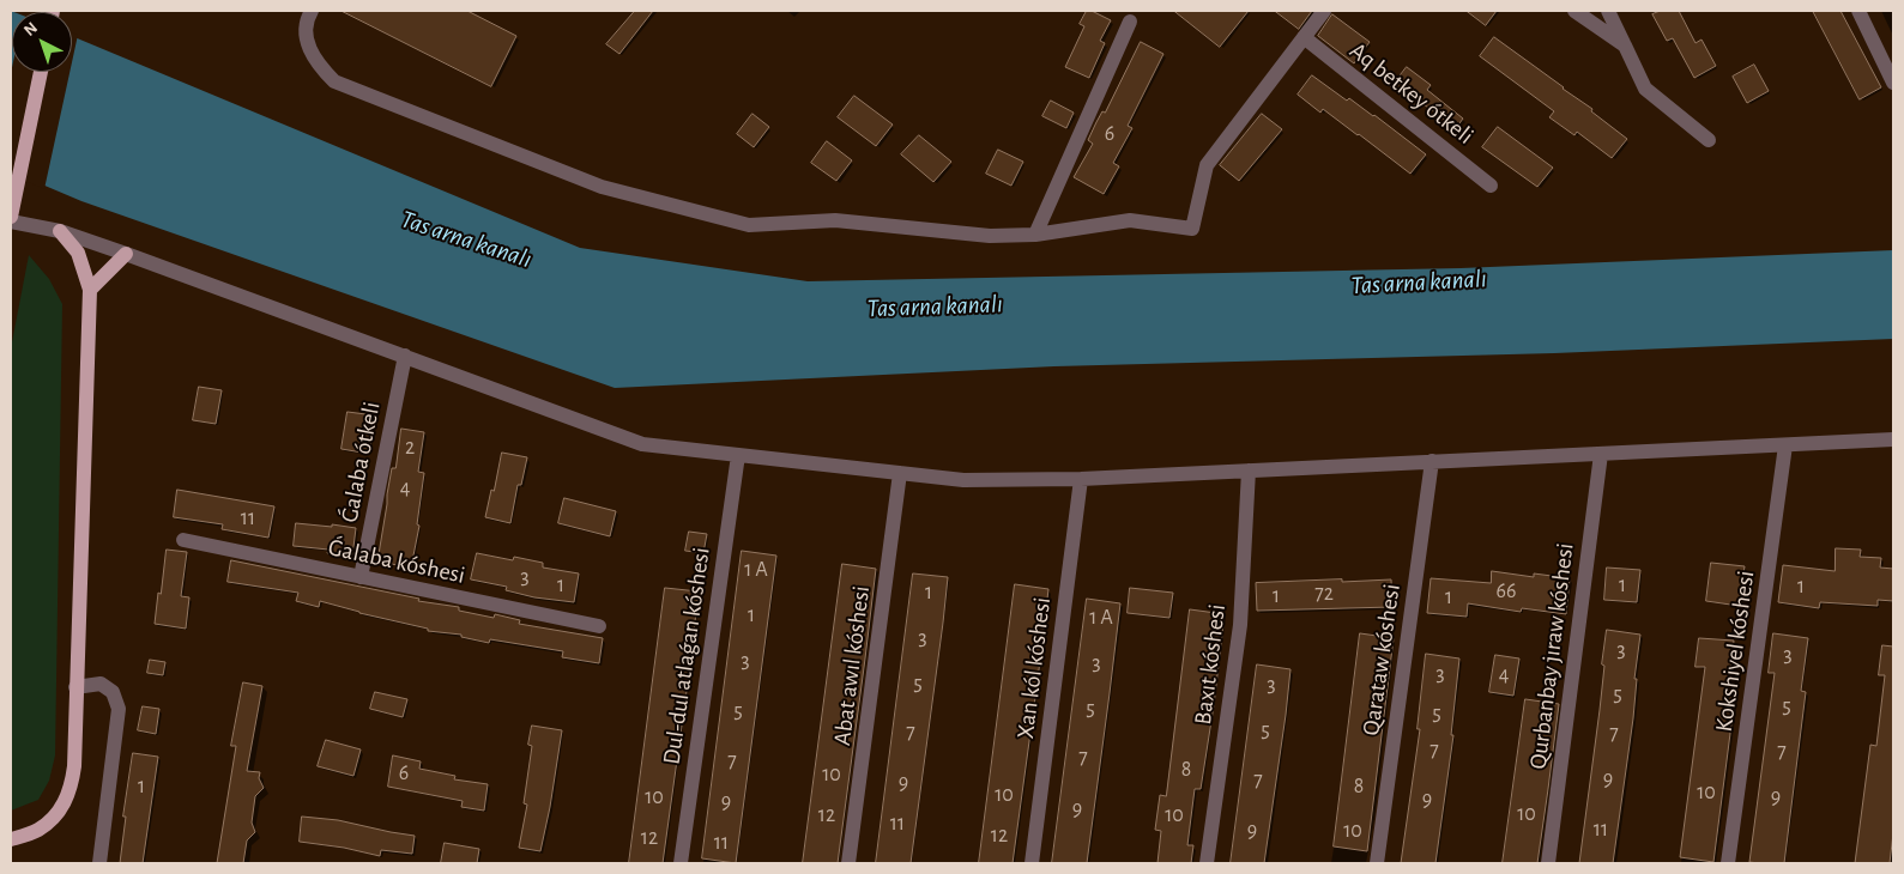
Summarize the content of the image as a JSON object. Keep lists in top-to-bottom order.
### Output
{
  "streets": {
    "street": [
      "Aq betkey ótkeli",
      "Ǵalaba ótkeli",
      "Ǵalaba kóshesi",
      "Kokshiyel kóshesi",
      "Dul-dul atlaǵan kóshesi",
      "Qurbanbay jıraw kóshesi",
      "Qarataw kóshesi",
      "Baxıt kóshesi",
      "Abat awıl kóshesi",
      "Xan kól kóshesi"
    ]
  },
  "crossings": [
    ["Ǵalaba ótkeli", "Ǵalaba kóshesi"]
  ],
  "water": ["Tas arna kanalı"],
  "house_numbers": [
    "6",
    "2",
    "4",
    "11",
    "1 А",
    "3",
    "1",
    "1",
    "1",
    "66",
    "1",
    "72",
    "1",
    "1",
    "1",
    "1 А",
    "3",
    "3",
    "3",
    "3",
    "3",
    "3",
    "4",
    "5",
    "3",
    "5",
    "5",
    "5",
    "5",
    "5",
    "5",
    "7",
    "7",
    "7",
    "7",
    "7",
    "7",
    "8",
    "6",
    "10",
    "9",
    "7",
    "9",
    "1",
    "8",
    "10",
    "10",
    "10",
    "9",
    "9",
    "9",
    "9",
    "10",
    "12",
    "10",
    "11",
    "11",
    "9",
    "10",
    "12",
    "12",
    "11"
  ],
  "north": "top left"
}
